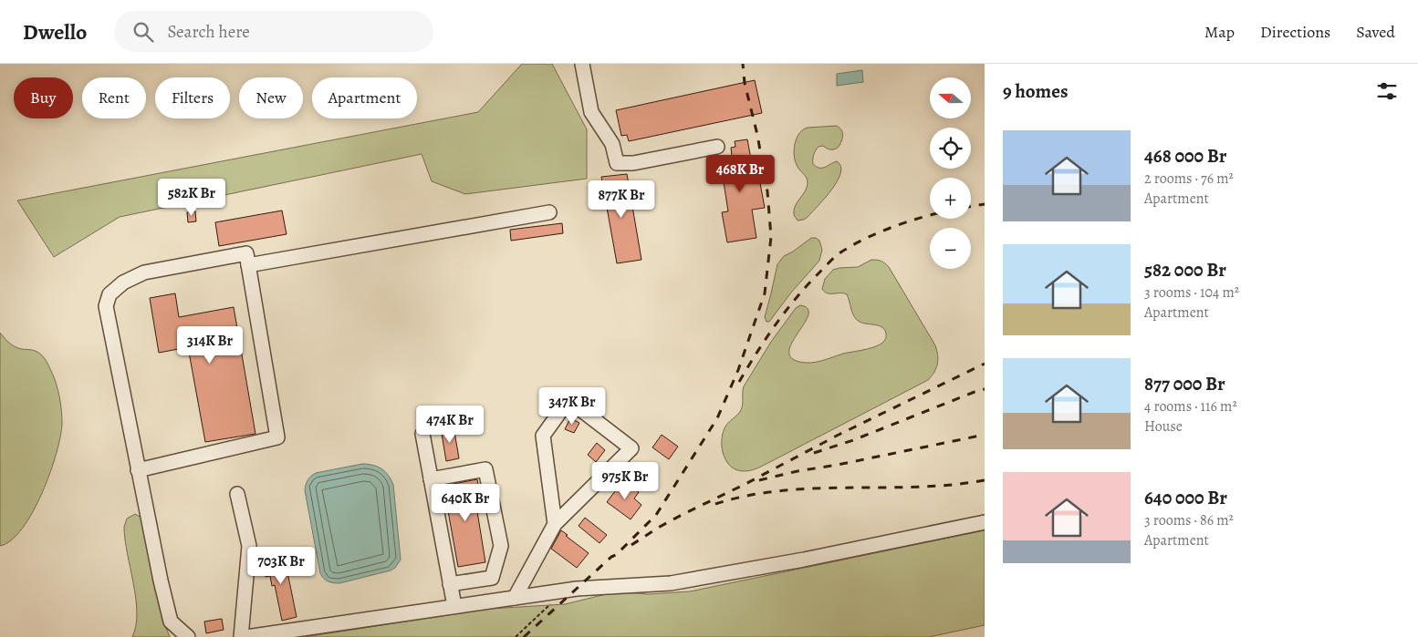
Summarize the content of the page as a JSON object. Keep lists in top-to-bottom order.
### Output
{
  "north": "left",
  "page": {
    "header": "Dwello",
    "search": "Search here",
    "nav": ["Map", "Directions", "Saved"],
    "heading": "9 homes",
    "map_buttons": ["+", "−"],
    "chip": [
      "Buy",
      "Rent",
      "Filters",
      "New",
      "Apartment"
    ],
    "list": [
      {
        "name": "468 000 Br",
        "note": "2 rooms · 76 m² · Apartment"
      },
      {
        "name": "582 000 Br",
        "note": "3 rooms · 104 m² · Apartment"
      },
      {
        "name": "877 000 Br",
        "note": "4 rooms · 116 m² · House"
      },
      {
        "name": "640 000 Br",
        "note": "3 rooms · 86 m² · Apartment"
      }
    ],
    "price": [
      "468K Br",
      "582K Br",
      "877K Br",
      "314K Br",
      "347K Br",
      "474K Br",
      "975K Br",
      "640K Br",
      "703K Br"
    ]
  }
}
